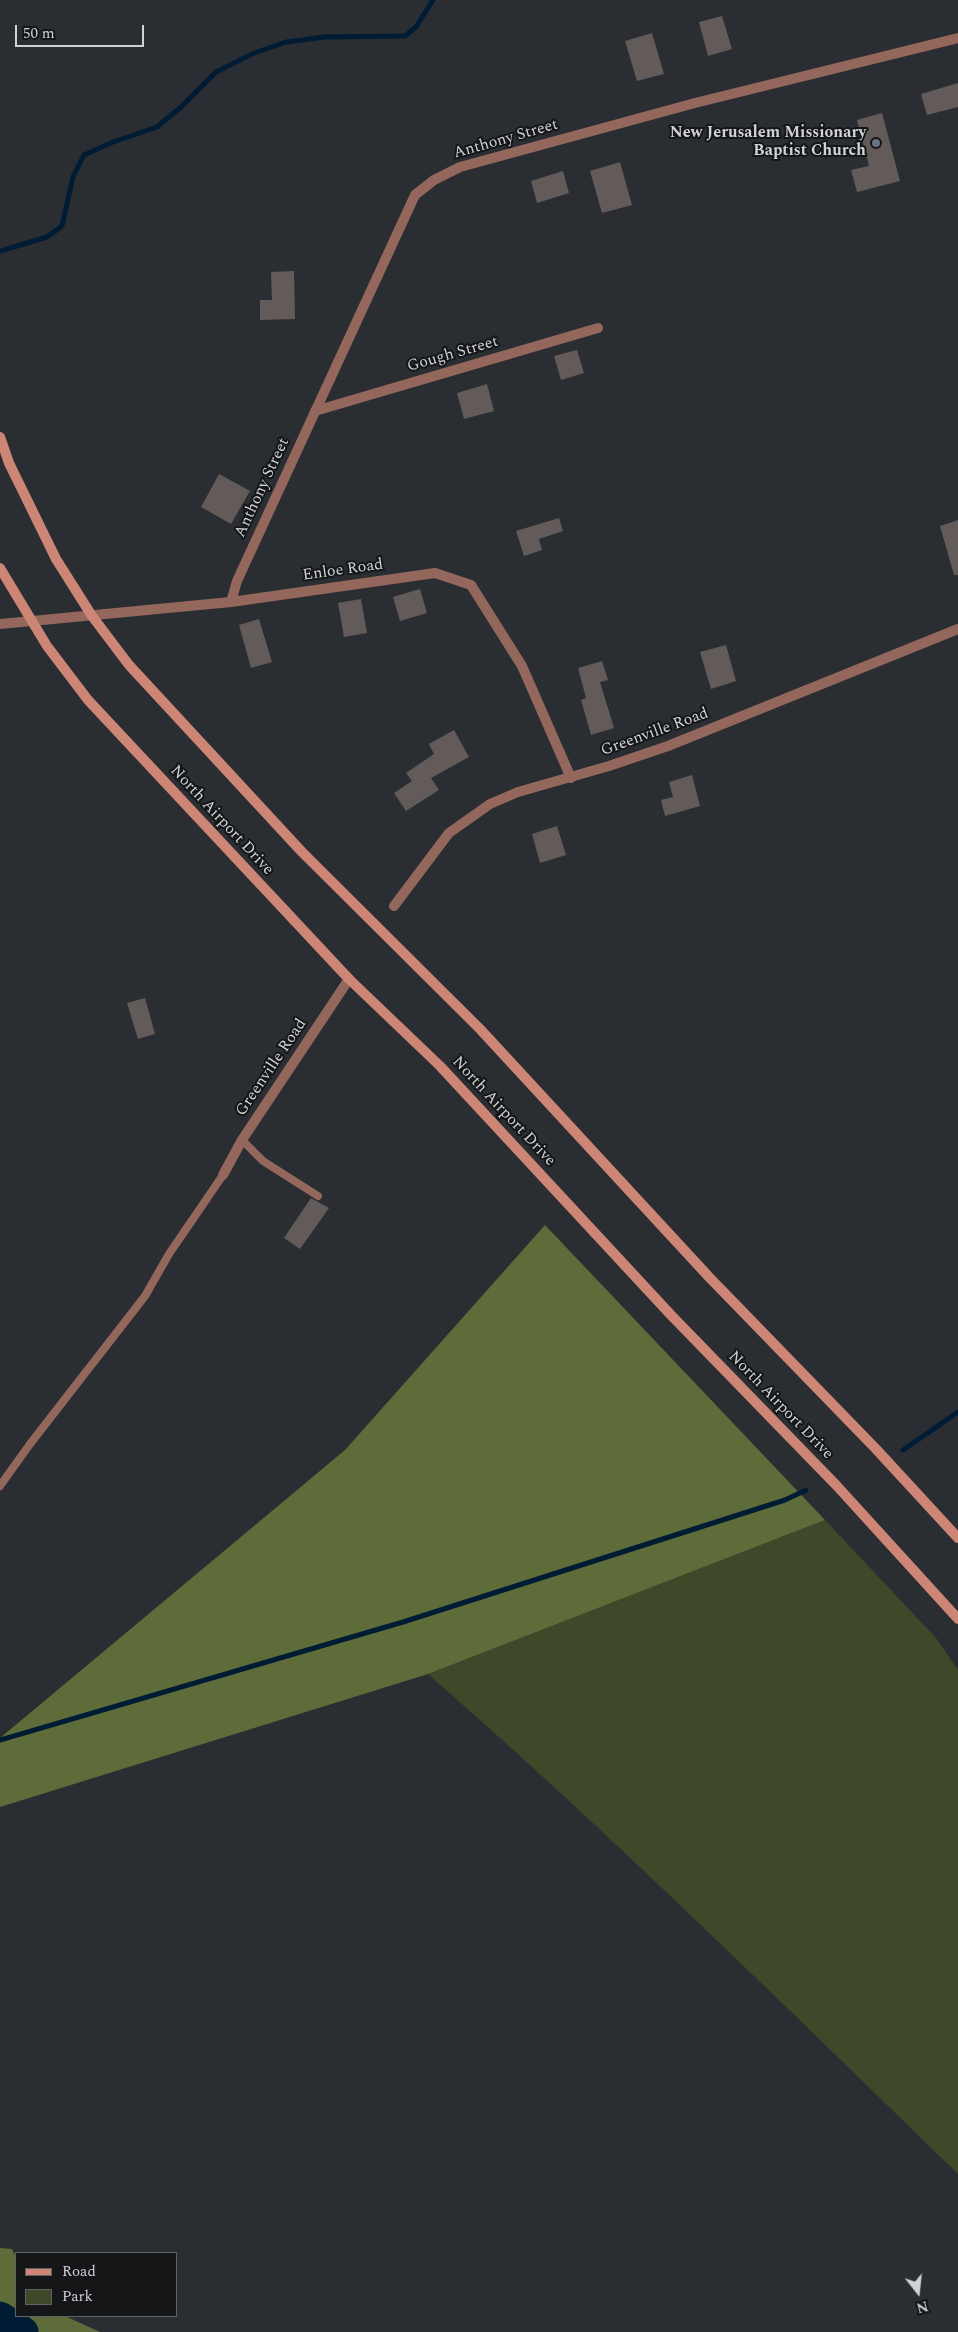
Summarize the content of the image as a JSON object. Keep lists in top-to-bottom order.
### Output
{
  "streets": {
    "main road": ["North Airport Drive"],
    "street": [
      "Anthony Street",
      "Gough Street",
      "Enloe Road",
      "Greenville Road"
    ]
  },
  "crossings": [
    ["Anthony Street", "Gough Street"],
    ["Anthony Street", "Enloe Road"],
    ["Enloe Road", "Greenville Road"],
    ["Enloe Road", "North Airport Drive"],
    ["Greenville Road", "North Airport Drive"]
  ],
  "places": ["New Jerusalem Missionary Baptist Church"],
  "legend": ["Road", "Park"],
  "scale_bar": "50 m",
  "north": "bottom"
}
